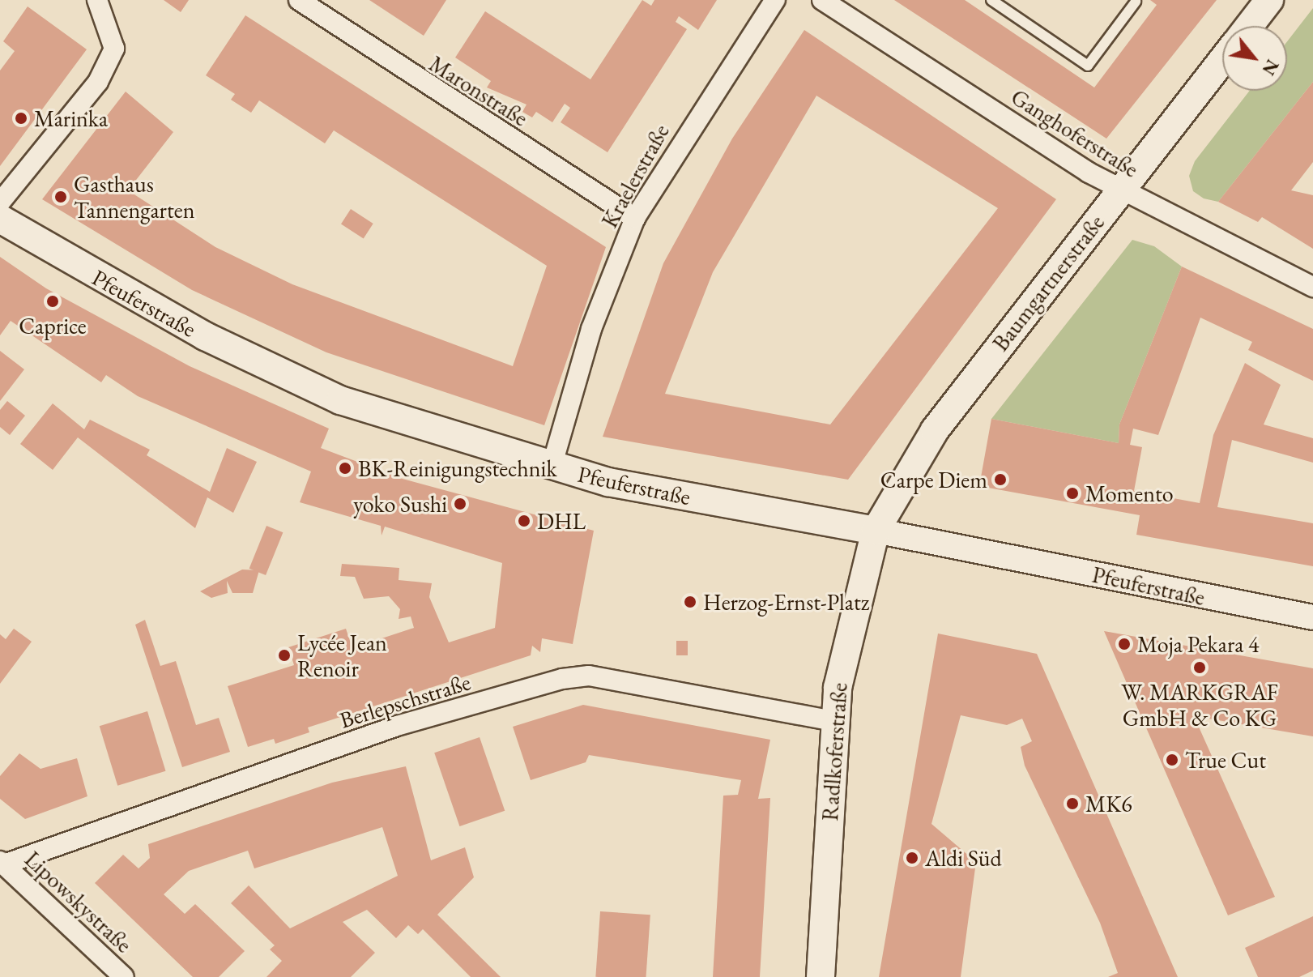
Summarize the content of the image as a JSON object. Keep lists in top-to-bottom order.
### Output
{
  "streets": {
    "main road": ["Baumgartnerstraße", "Pfeuferstraße", "Radlkoferstraße"],
    "street": [
      "Maronstraße",
      "Ganghoferstraße",
      "Kraelerstraße",
      "Berlepschstraße",
      "Lipowskystraße"
    ]
  },
  "crossings": [
    ["Maronstraße", "Kraelerstraße"],
    ["Ganghoferstraße", "Baumgartnerstraße"],
    ["Kraelerstraße", "Pfeuferstraße"],
    ["Baumgartnerstraße", "Pfeuferstraße"],
    ["Baumgartnerstraße", "Radlkoferstraße"],
    ["Pfeuferstraße", "Radlkoferstraße"],
    ["Berlepschstraße", "Radlkoferstraße"],
    ["Berlepschstraße", "Lipowskystraße"]
  ],
  "places": [
    "Marinka",
    "Gasthaus Tannengarten",
    "Caprice",
    "BK-Reinigungstechnik",
    "Carpe Diem",
    "Momento",
    "yoko Sushi",
    "DHL",
    "Herzog-Ernst-Platz",
    "Moja Pekara 4",
    "Lycée Jean Renoir",
    "W. MARKGRAF GmbH & Co KG",
    "True Cut",
    "MK6",
    "Aldi Süd"
  ],
  "north": "bottom right"
}
